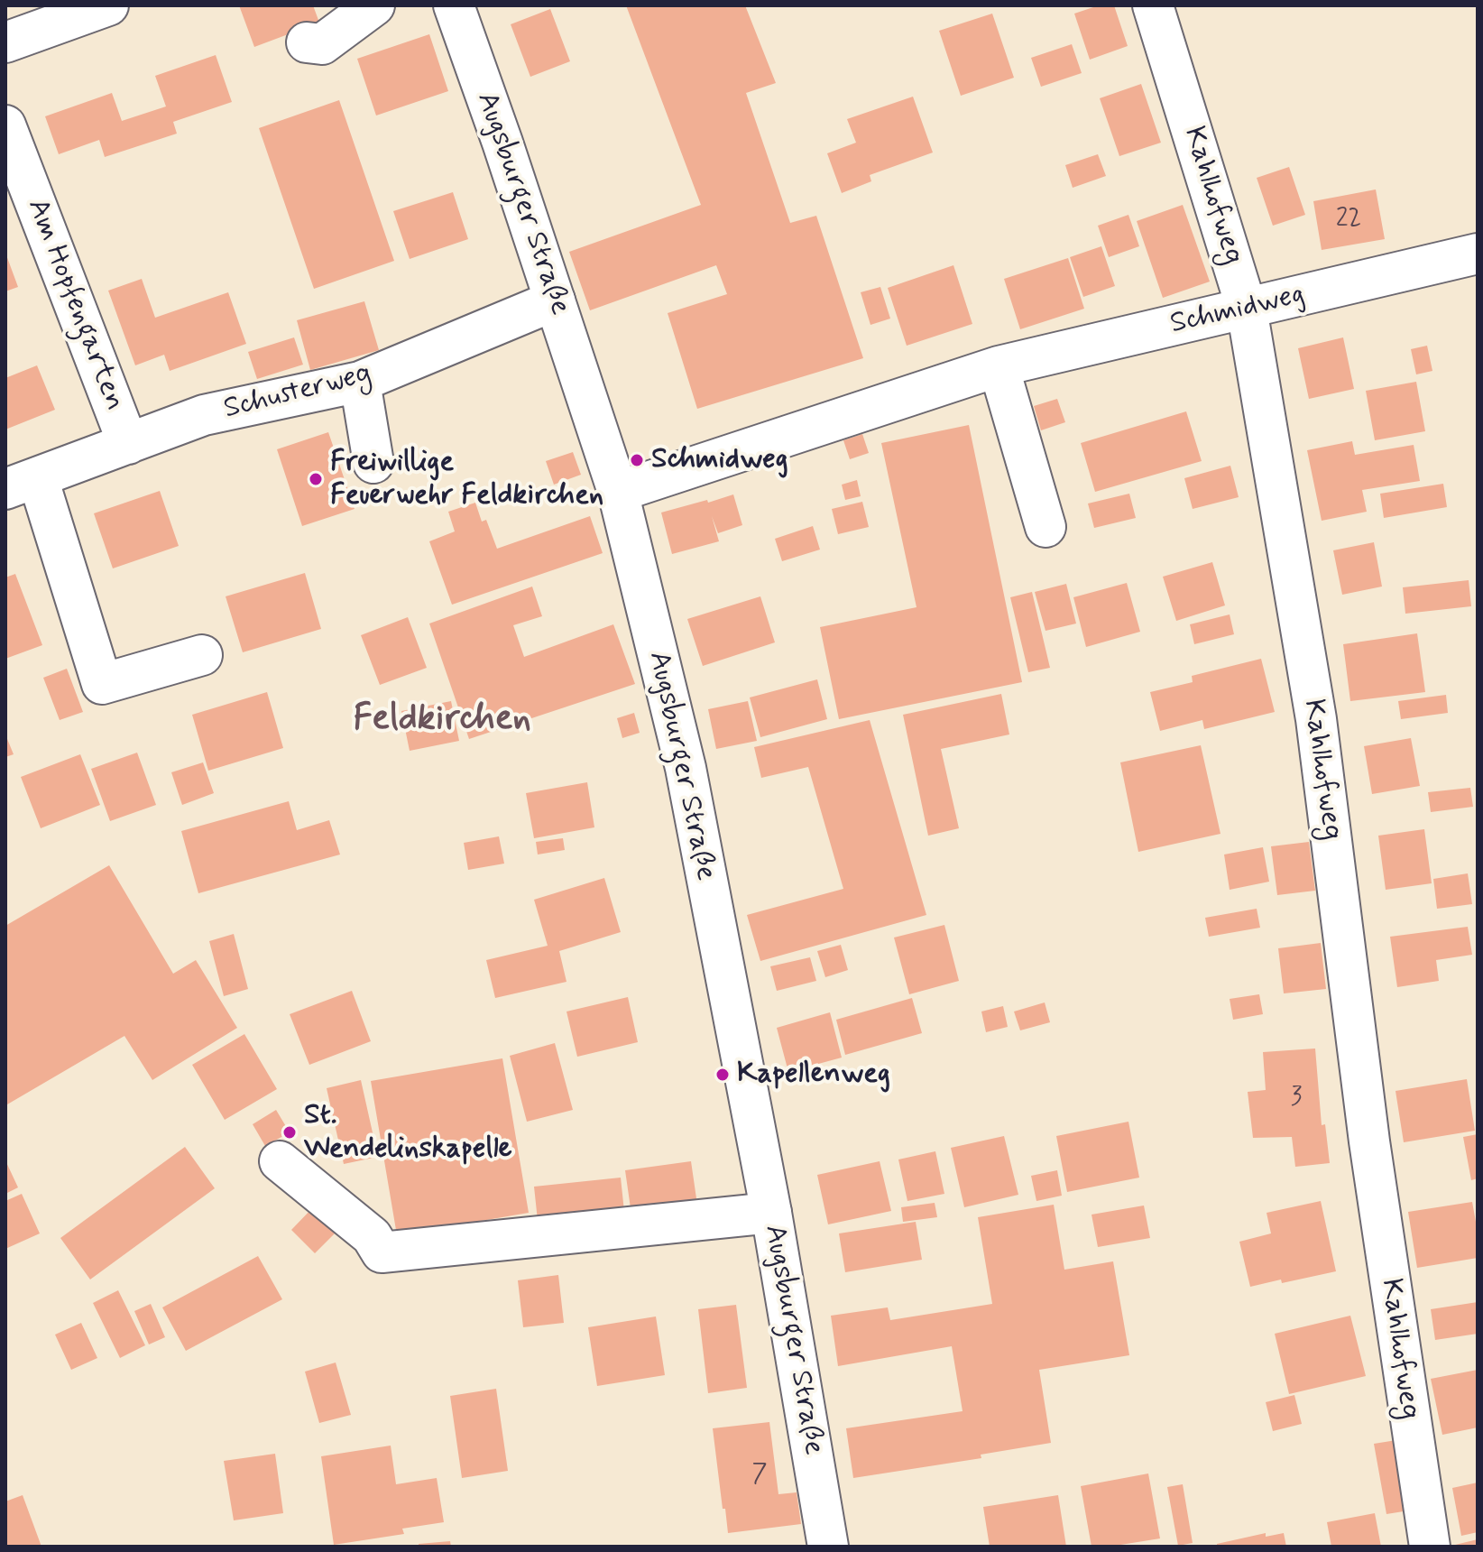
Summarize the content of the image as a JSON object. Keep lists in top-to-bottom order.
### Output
{
  "streets": {
    "street": [
      "Kahlhofweg",
      "Augsburger Straße",
      "Am Hopfengarten",
      "Schmidweg",
      "Schusterweg"
    ]
  },
  "crossings": [
    ["Kahlhofweg", "Schmidweg"],
    ["Augsburger Straße", "Schmidweg"],
    ["Augsburger Straße", "Schusterweg"],
    ["Am Hopfengarten", "Schusterweg"]
  ],
  "districts": ["Feldkirchen"],
  "places": [
    "Schmidweg",
    "Freiwillige Feuerwehr Feldkirchen",
    "Kapellenweg",
    "St. Wendelinskapelle"
  ],
  "house_numbers": ["22", "3", "7"]
}
